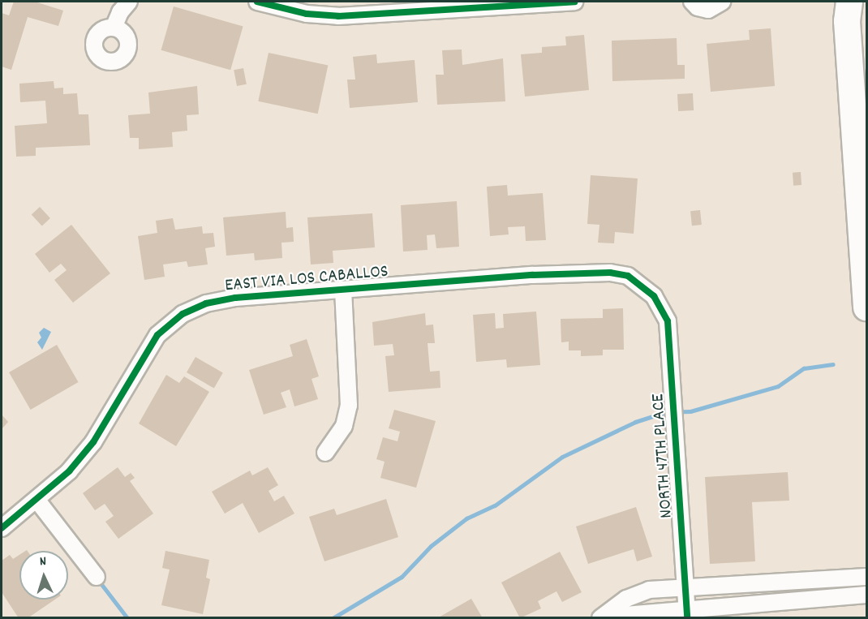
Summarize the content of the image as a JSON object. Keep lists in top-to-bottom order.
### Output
{
  "streets": {
    "street": ["EAST VIA LOS CABALLOS", "NORTH 47TH PLACE"]
  },
  "crossings": [
    ["EAST VIA LOS CABALLOS", "NORTH 47TH PLACE"]
  ],
  "north": "top"
}
